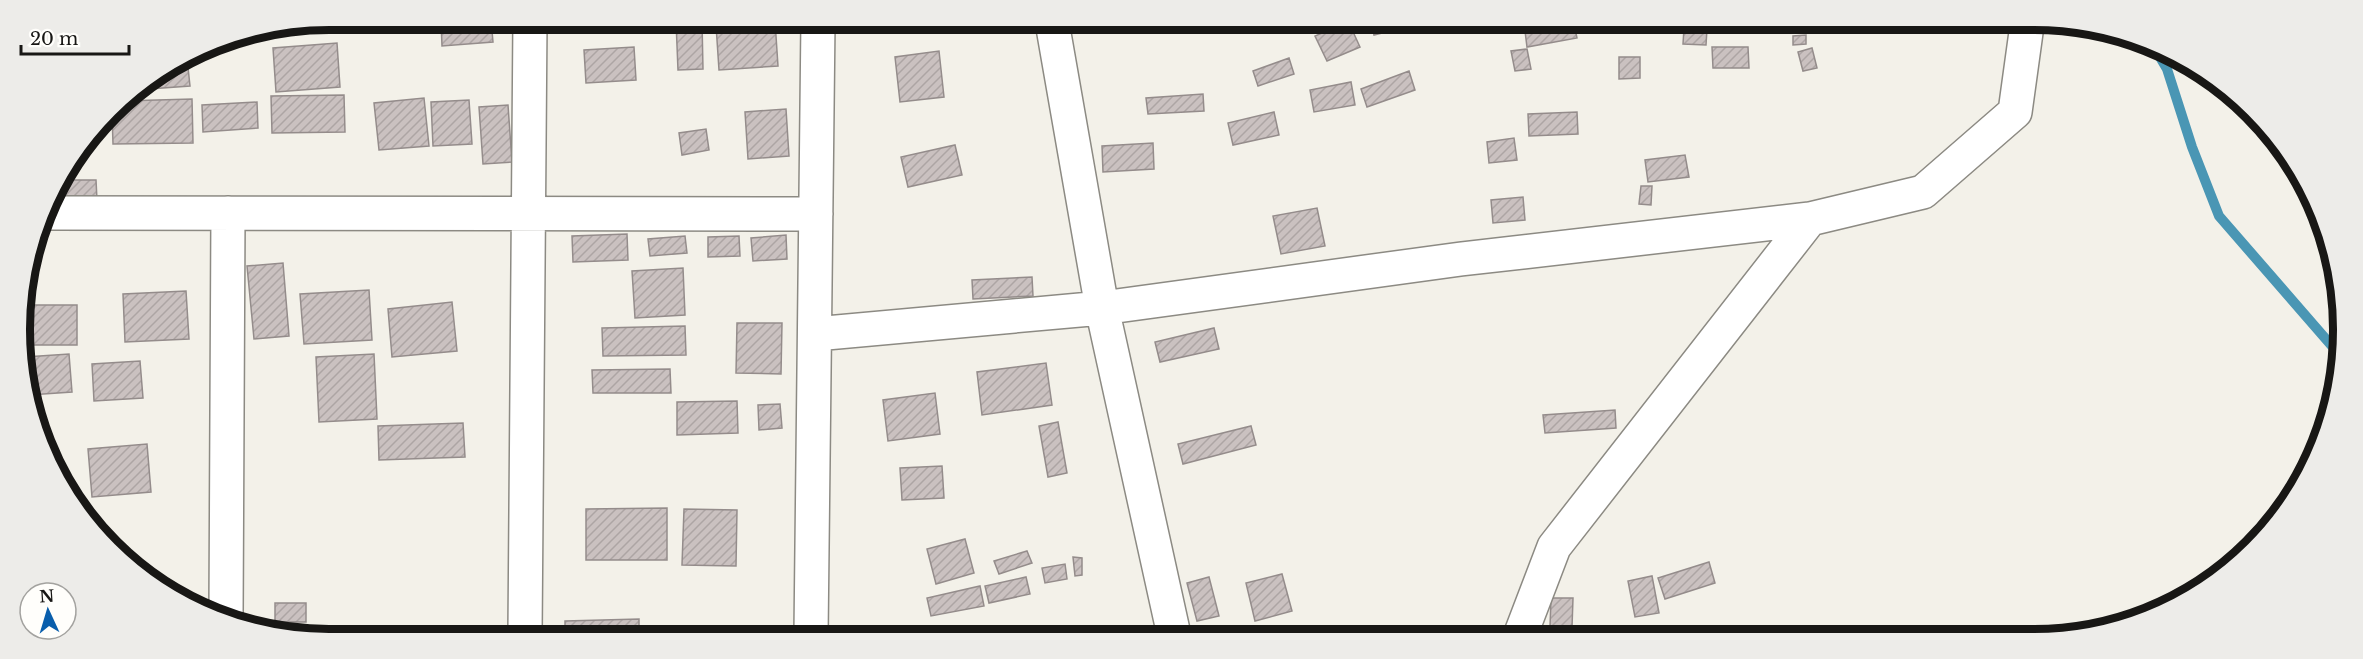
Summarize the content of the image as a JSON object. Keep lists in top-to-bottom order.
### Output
{
  "scale_bar": "20 m",
  "north": "top"
}
